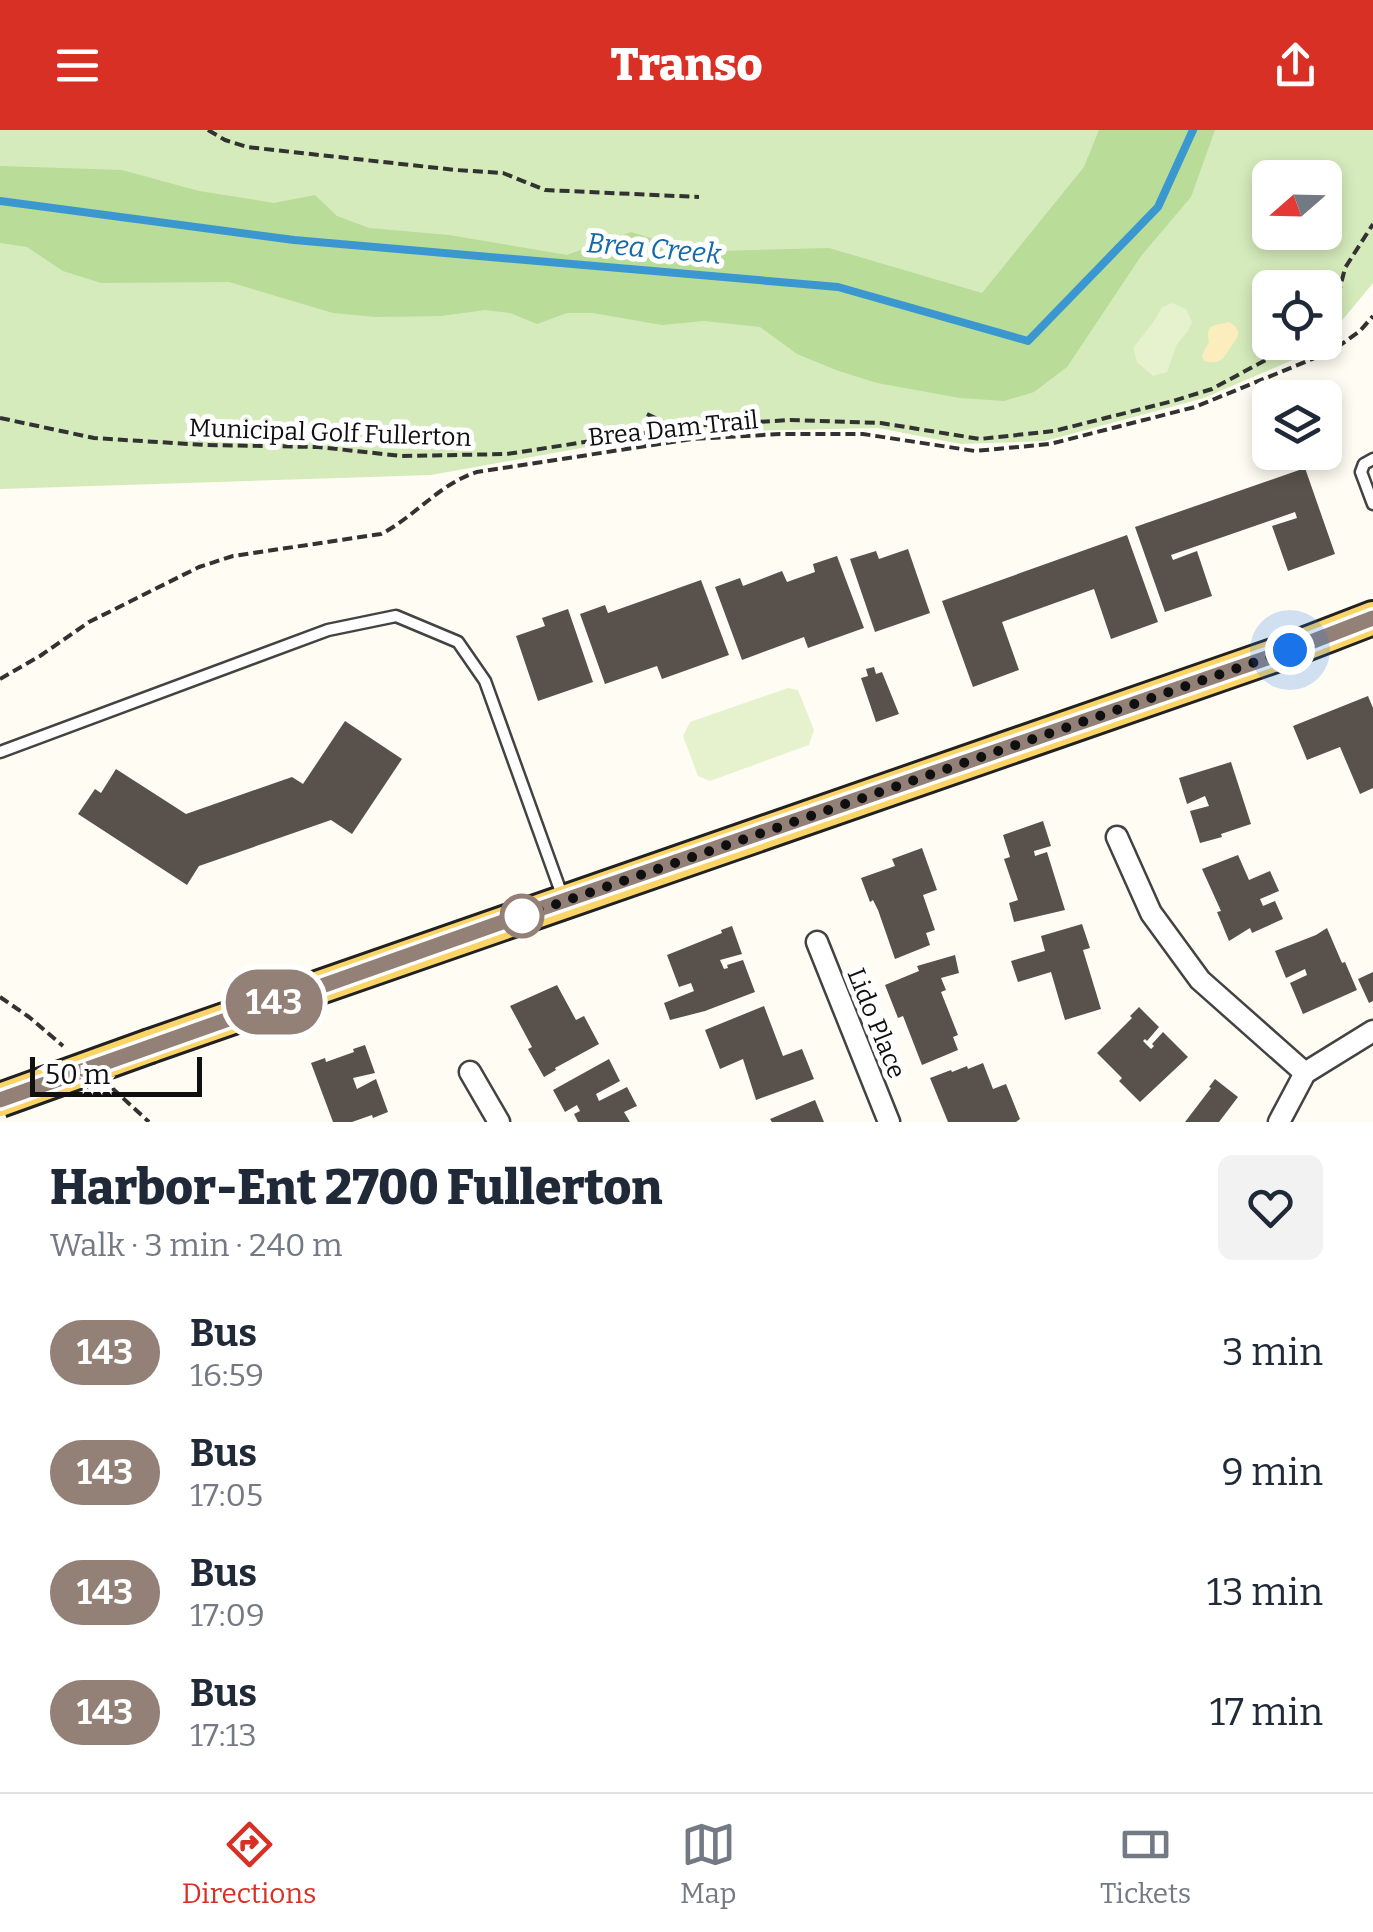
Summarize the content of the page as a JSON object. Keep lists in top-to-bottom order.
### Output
{
  "streets": {
    "street": ["Lido Place"],
    "path": ["Brea Dam Trail", "Municipal Golf Fullerton"]
  },
  "water": ["Brea Creek"],
  "lines": ["bus line 143"],
  "scale_bar": "50 m",
  "north": "left",
  "page": {
    "header": "Transo",
    "on_map": "143",
    "scale": "50 m",
    "heading": ["Harbor-Ent 2700 Fullerton", "Walk · 3 min · 240 m"],
    "list": [
      {
        "mark": "143",
        "name": "Bus",
        "note": "16:59",
        "value": "3 min"
      },
      {
        "mark": "143",
        "name": "Bus",
        "note": "17:05",
        "value": "9 min"
      },
      {
        "mark": "143",
        "name": "Bus",
        "note": "17:09",
        "value": "13 min"
      },
      {
        "mark": "143",
        "name": "Bus",
        "note": "17:13",
        "value": "17 min"
      }
    ],
    "tabs": ["Directions", "Map", "Tickets"]
  }
}
